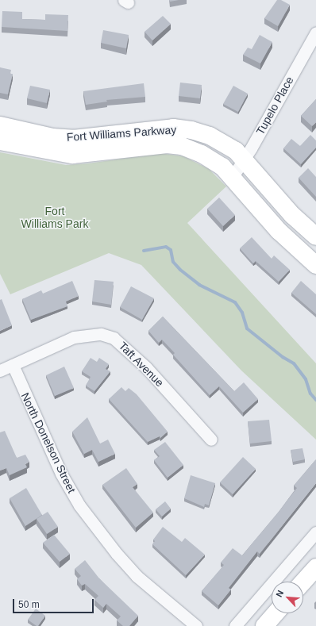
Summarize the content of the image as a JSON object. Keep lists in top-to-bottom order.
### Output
{
  "streets": {
    "street": [
      "Tupelo Place",
      "Fort Williams Parkway",
      "Taft Avenue",
      "North Donelson Street"
    ]
  },
  "crossings": [
    ["Tupelo Place", "Fort Williams Parkway"],
    ["Taft Avenue", "North Donelson Street"]
  ],
  "parks": ["Fort Williams Park"],
  "scale_bar": "50 m",
  "north": "top left"
}
